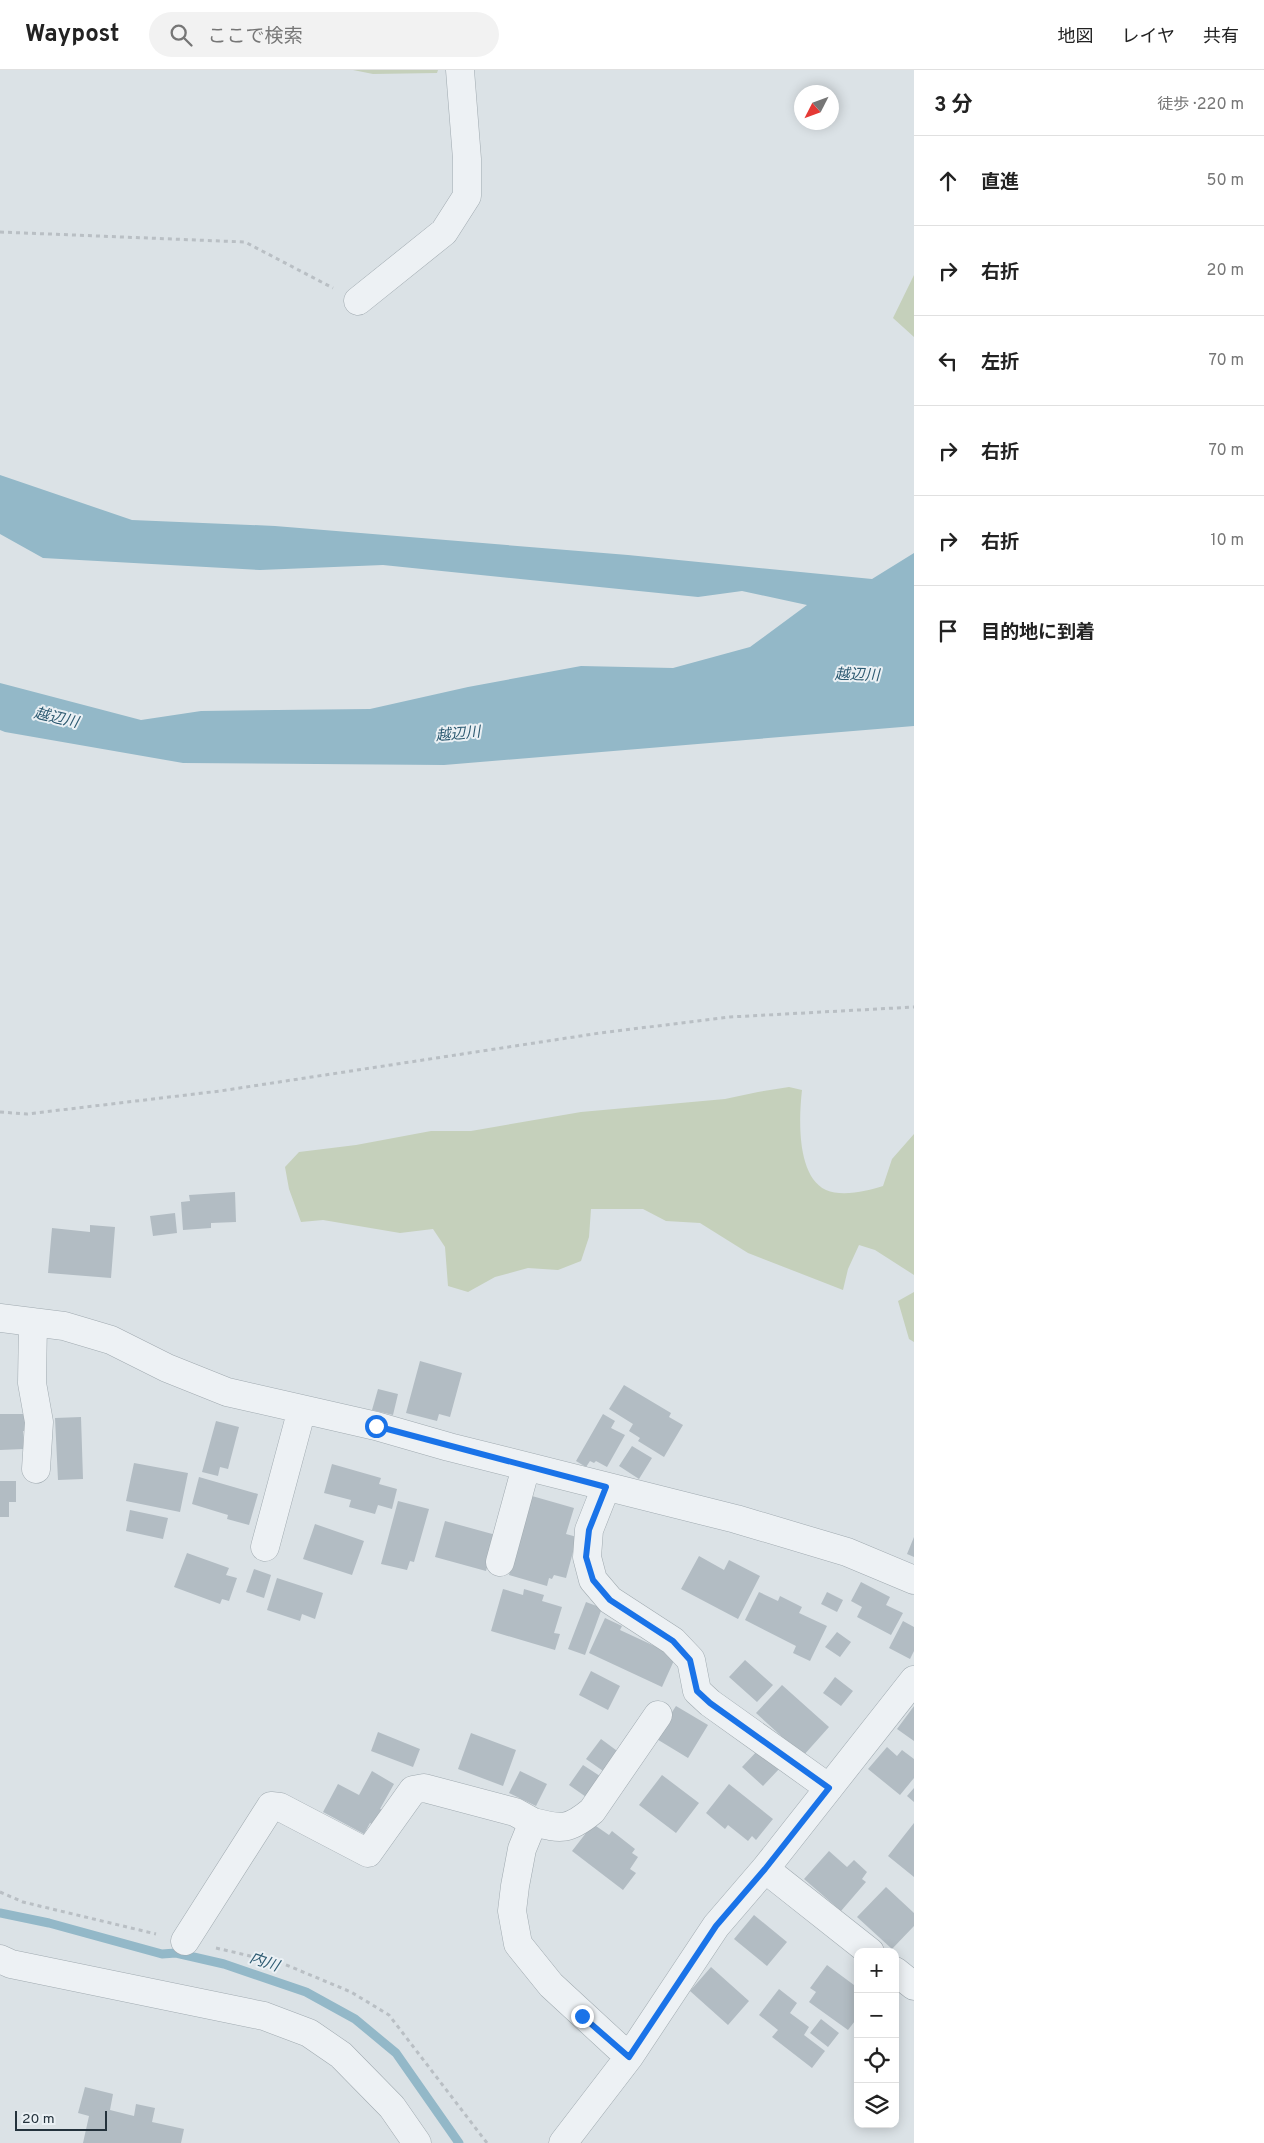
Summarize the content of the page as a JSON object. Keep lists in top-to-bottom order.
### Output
{
  "water": ["越辺川", "内川"],
  "scale_bar": "20 m",
  "north": "bottom left",
  "page": {
    "header": "Waypost",
    "search": "ここで検索",
    "nav": ["地図", "レイヤ", "共有"],
    "heading": ["3 分", "徒歩 · 220 m"],
    "list": [
      ["直進", "50 m"],
      ["右折", "20 m"],
      ["左折", "70 m"],
      ["右折", "70 m"],
      ["右折", "10 m"],
      "目的地に到着"
    ],
    "map_buttons": ["+", "−"],
    "scale": "20 m"
  }
}
